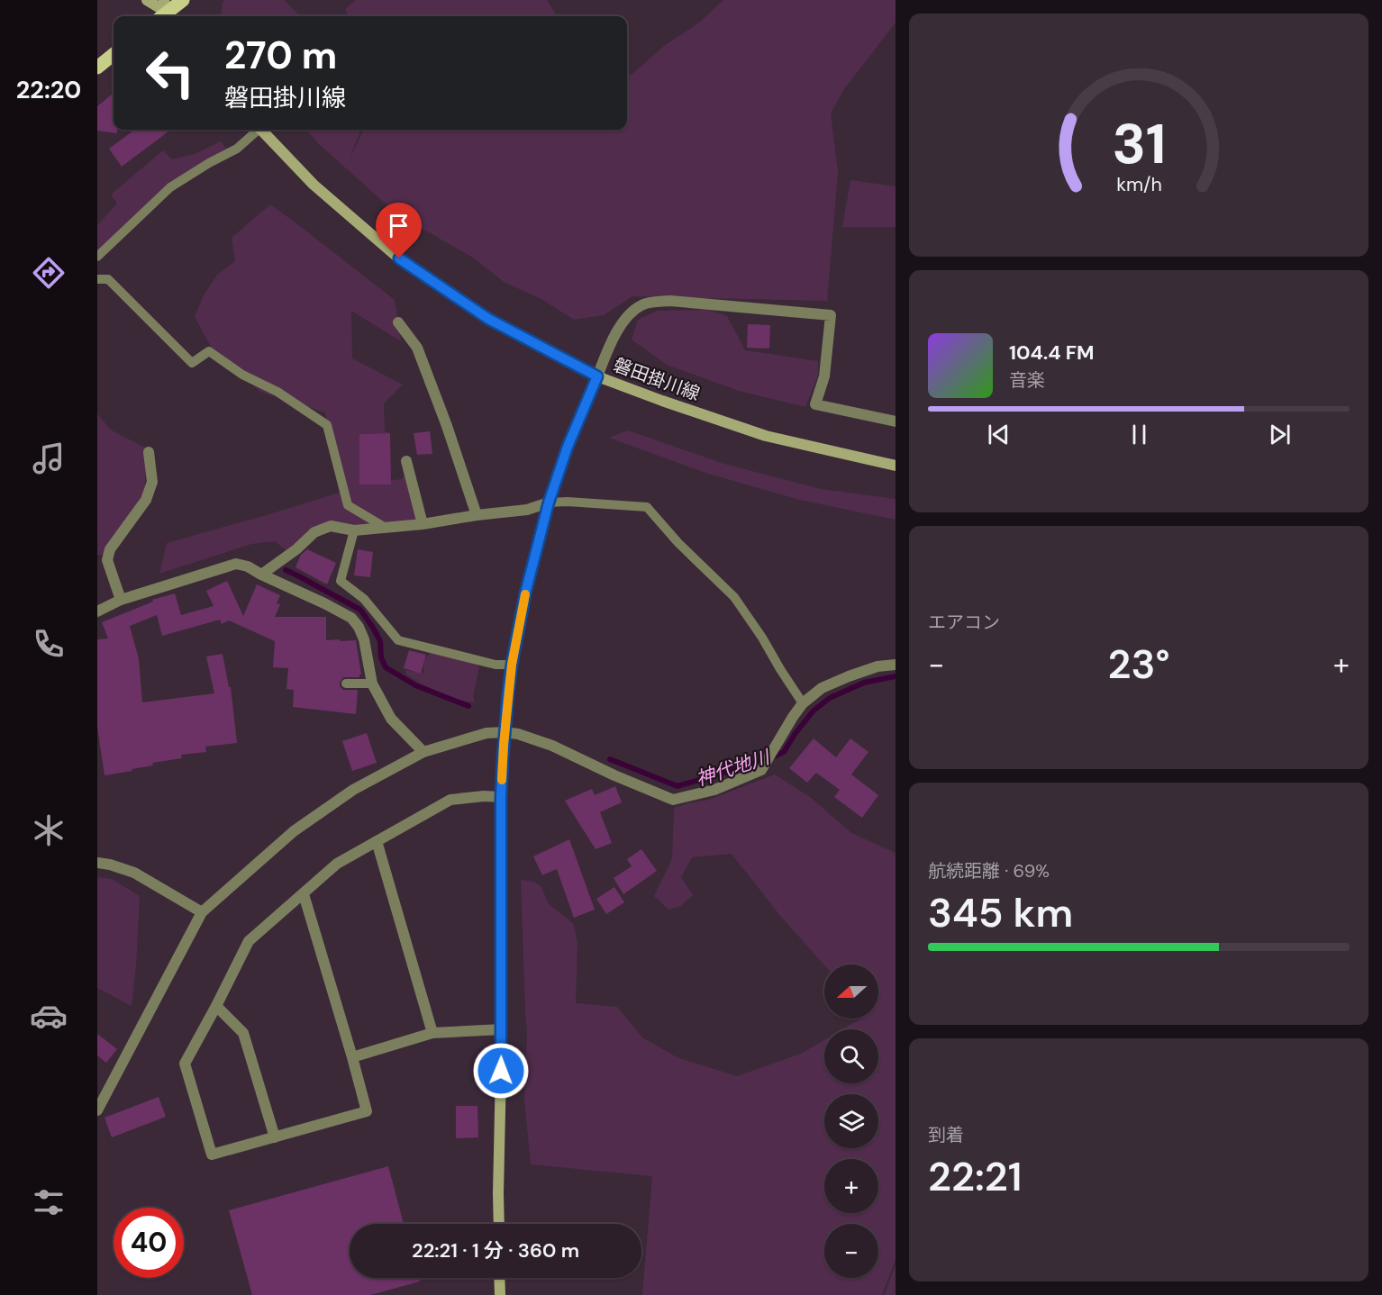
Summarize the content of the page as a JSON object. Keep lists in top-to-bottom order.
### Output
{
  "streets": {
    "street": ["磐田掛川線"]
  },
  "water": ["神代地川"],
  "north": "left",
  "page": {
    "tabs": "22:20",
    "turn": ["270 m", "磐田掛川線"],
    "song": ["104.4 FM", "音楽"],
    "tile": [
      "エアコン",
      ["航続距離 · 69%", "345 km"],
      ["到着", "22:21"]
    ],
    "heat": ["−", "23°", "+"],
    "map_buttons": ["+", "−"],
    "limit": "40",
    "trip": "22:21 · 1 分 · 360 m",
    "gauge": ["31", "km/h"]
  }
}
